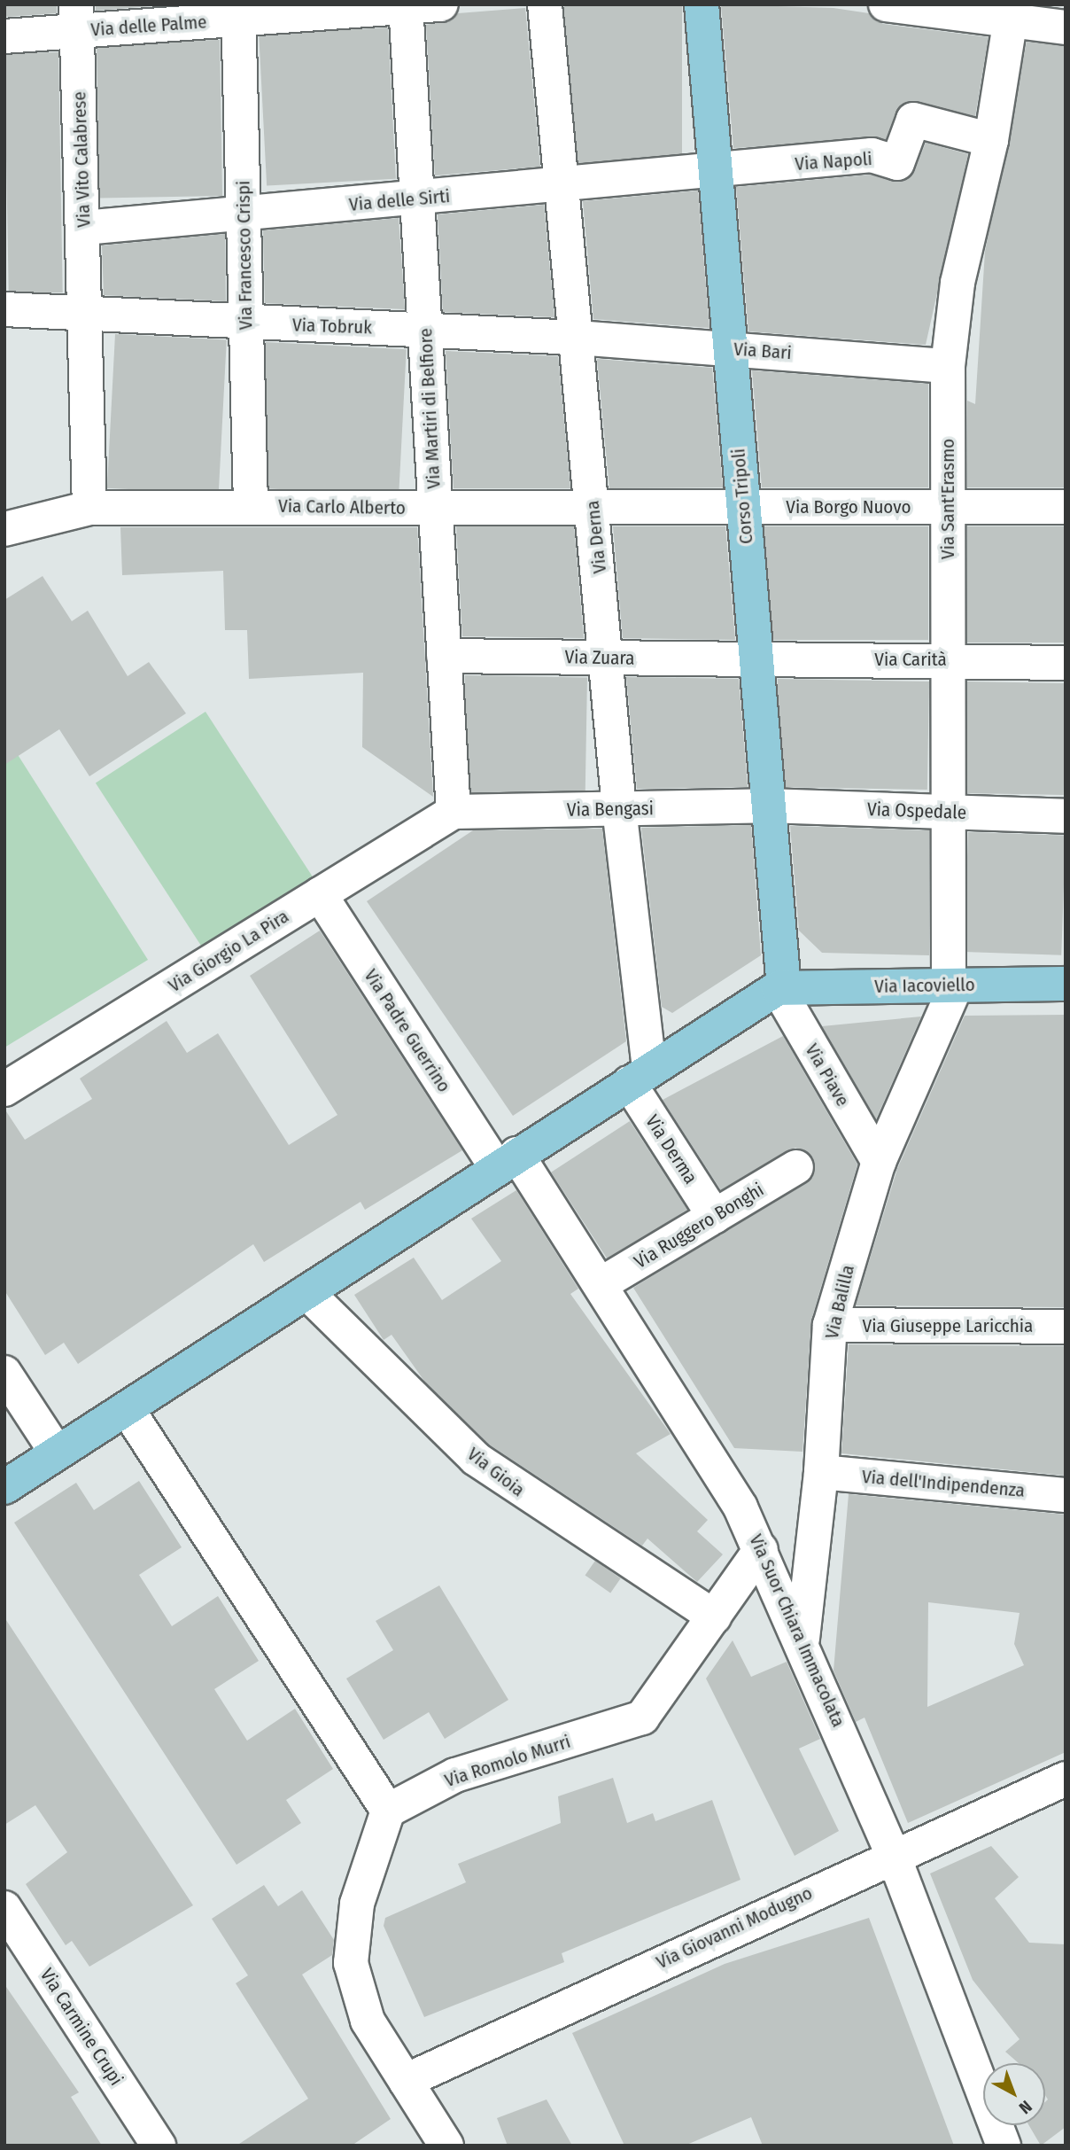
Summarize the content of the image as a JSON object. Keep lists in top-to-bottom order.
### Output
{
  "streets": {
    "main road": ["Corso Tripoli", "Via Iacoviello"],
    "street": [
      "Via delle Palme",
      "Via Vito Calabrese",
      "Via Napoli",
      "Via delle Sirti",
      "Via Francesco Crispi",
      "Via Tobruk",
      "Via Bari",
      "Via Martiri di Belfiore",
      "Via Sant'Erasmo",
      "Via Carlo Alberto",
      "Via Borgo Nuovo",
      "Via Derna",
      "Via Zuara",
      "Via Carità",
      "Via Bengasi",
      "Via Ospedale",
      "Via Giorgio La Pira",
      "Via Padre Guerrino",
      "Via Piave",
      "Via Derma",
      "Via Ruggero Bonghi",
      "Via Balilla",
      "Via Giuseppe Laricchia",
      "Via Gioia",
      "Via dell'Indipendenza",
      "Via Suor Chiara Immacolata",
      "Via Romolo Murri",
      "Via Giovanni Modugno",
      "Via Carmine Crupi"
    ]
  },
  "crossings": [
    ["Via delle Palme", "Via Vito Calabrese"],
    ["Via delle Palme", "Via Francesco Crispi"],
    ["Via delle Palme", "Via Martiri di Belfiore"],
    ["Via Vito Calabrese", "Via delle Sirti"],
    ["Via Vito Calabrese", "Via Tobruk"],
    ["Via Vito Calabrese", "Via Carlo Alberto"],
    ["Via Napoli", "Via delle Sirti"],
    ["Via Napoli", "Corso Tripoli"],
    ["Via Napoli", "Via Sant'Erasmo"],
    ["Via delle Sirti", "Via Francesco Crispi"],
    ["Via delle Sirti", "Via Martiri di Belfiore"],
    ["Via delle Sirti", "Corso Tripoli"],
    ["Via delle Sirti", "Via Derna"],
    ["Via Francesco Crispi", "Via Tobruk"],
    ["Via Francesco Crispi", "Via Carlo Alberto"],
    ["Via Tobruk", "Via Bari"],
    ["Via Tobruk", "Via Martiri di Belfiore"],
    ["Via Tobruk", "Via Derna"],
    ["Via Bari", "Corso Tripoli"],
    ["Via Bari", "Via Sant'Erasmo"],
    ["Via Bari", "Via Derna"],
    ["Via Martiri di Belfiore", "Via Carlo Alberto"],
    ["Via Martiri di Belfiore", "Via Zuara"],
    ["Via Martiri di Belfiore", "Via Bengasi"],
    ["Via Martiri di Belfiore", "Via Giorgio La Pira"],
    ["Corso Tripoli", "Via Carlo Alberto"],
    ["Corso Tripoli", "Via Borgo Nuovo"],
    ["Corso Tripoli", "Via Zuara"],
    ["Corso Tripoli", "Via Carità"],
    ["Corso Tripoli", "Via Bengasi"],
    ["Corso Tripoli", "Via Ospedale"],
    ["Corso Tripoli", "Via Iacoviello"],
    ["Corso Tripoli", "Via Piave"],
    ["Via Sant'Erasmo", "Via Borgo Nuovo"],
    ["Via Sant'Erasmo", "Via Carità"],
    ["Via Sant'Erasmo", "Via Ospedale"],
    ["Via Sant'Erasmo", "Via Iacoviello"],
    ["Via Sant'Erasmo", "Via Balilla"],
    ["Via Carlo Alberto", "Via Borgo Nuovo"],
    ["Via Carlo Alberto", "Via Derna"],
    ["Via Derna", "Via Zuara"],
    ["Via Derna", "Via Bengasi"],
    ["Via Derna", "Via Derma"],
    ["Via Zuara", "Via Carità"],
    ["Via Bengasi", "Via Ospedale"],
    ["Via Bengasi", "Via Giorgio La Pira"],
    ["Via Giorgio La Pira", "Via Padre Guerrino"],
    ["Via Iacoviello", "Via Piave"],
    ["Via Iacoviello", "Via Balilla"],
    ["Via Padre Guerrino", "Via Suor Chiara Immacolata"],
    ["Via Piave", "Via Balilla"],
    ["Via Derma", "Via Ruggero Bonghi"],
    ["Via Ruggero Bonghi", "Via Suor Chiara Immacolata"],
    ["Via Balilla", "Via Giuseppe Laricchia"],
    ["Via Balilla", "Via dell'Indipendenza"],
    ["Via Balilla", "Via Suor Chiara Immacolata"],
    ["Via Gioia", "Via Romolo Murri"],
    ["Via Suor Chiara Immacolata", "Via Romolo Murri"],
    ["Via Suor Chiara Immacolata", "Via Giovanni Modugno"]
  ],
  "north": "bottom right"
}
